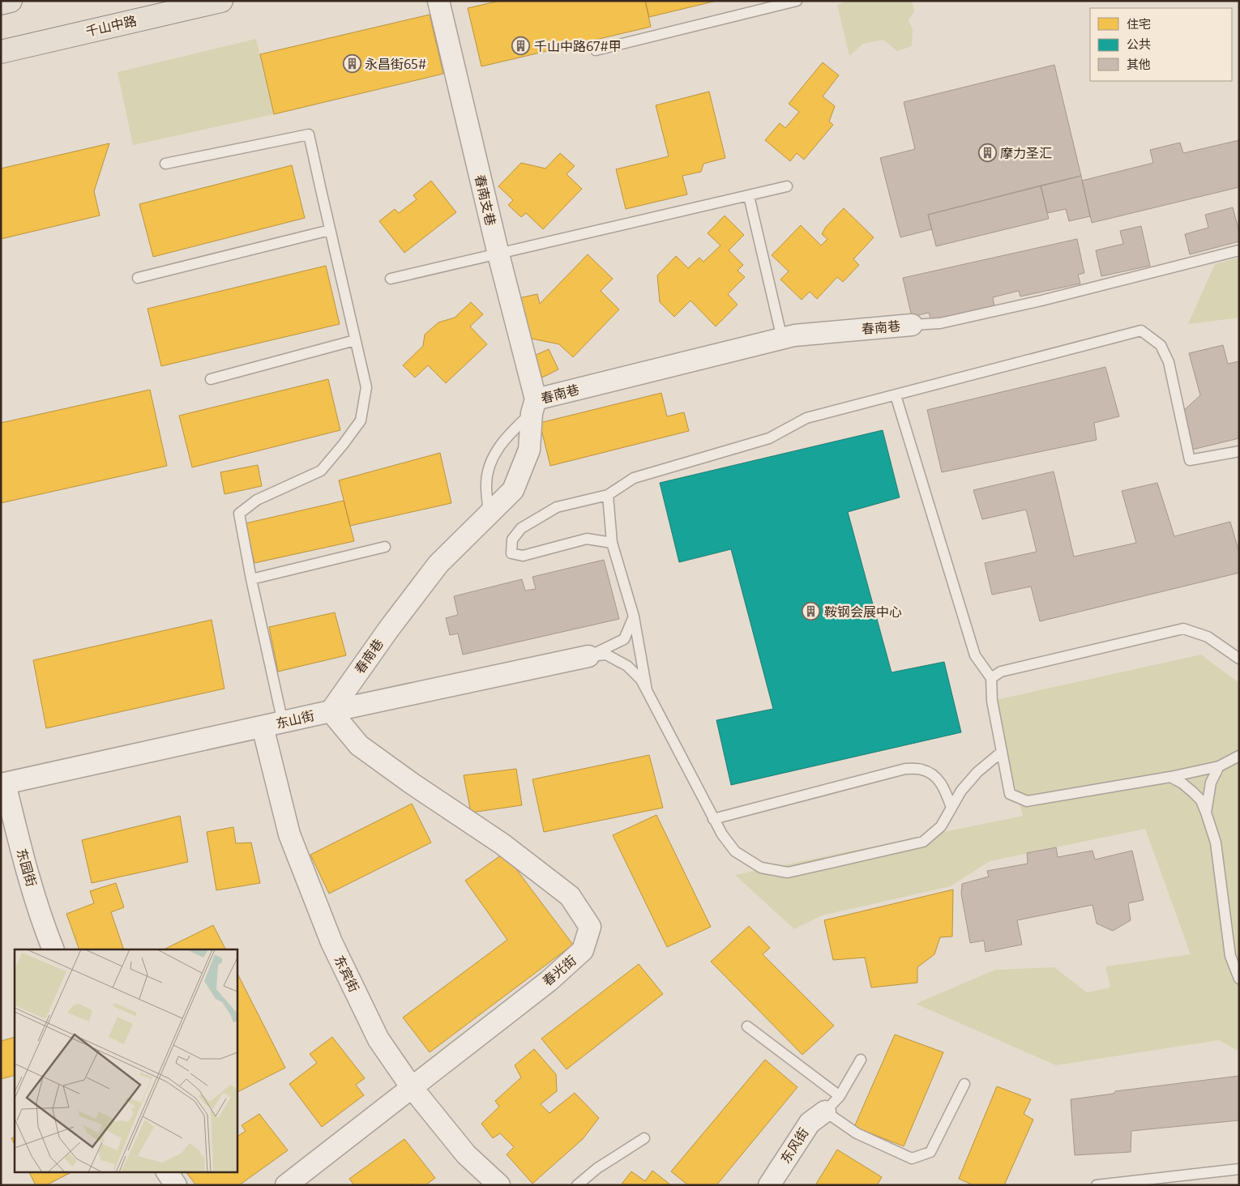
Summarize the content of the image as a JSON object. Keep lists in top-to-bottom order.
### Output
{
  "streets": {
    "main road": ["千山中路"],
    "street": [
      "春南支巷",
      "春南巷",
      "东山街",
      "东园街",
      "春光街",
      "东宾街",
      "东风街"
    ]
  },
  "crossings": [
    ["春南支巷", "春南巷"],
    ["春南巷", "东山街"],
    ["春南巷", "春光街"],
    ["东山街", "东园街"],
    ["东山街", "春光街"],
    ["东山街", "东宾街"],
    ["春光街", "东宾街"]
  ],
  "places": {
    "building": [
      "千山中路67#甲",
      "永昌街65#",
      "摩力圣汇",
      "鞍钢会展中心"
    ]
  },
  "legend": ["住宅", "公共", "其他"]
}
